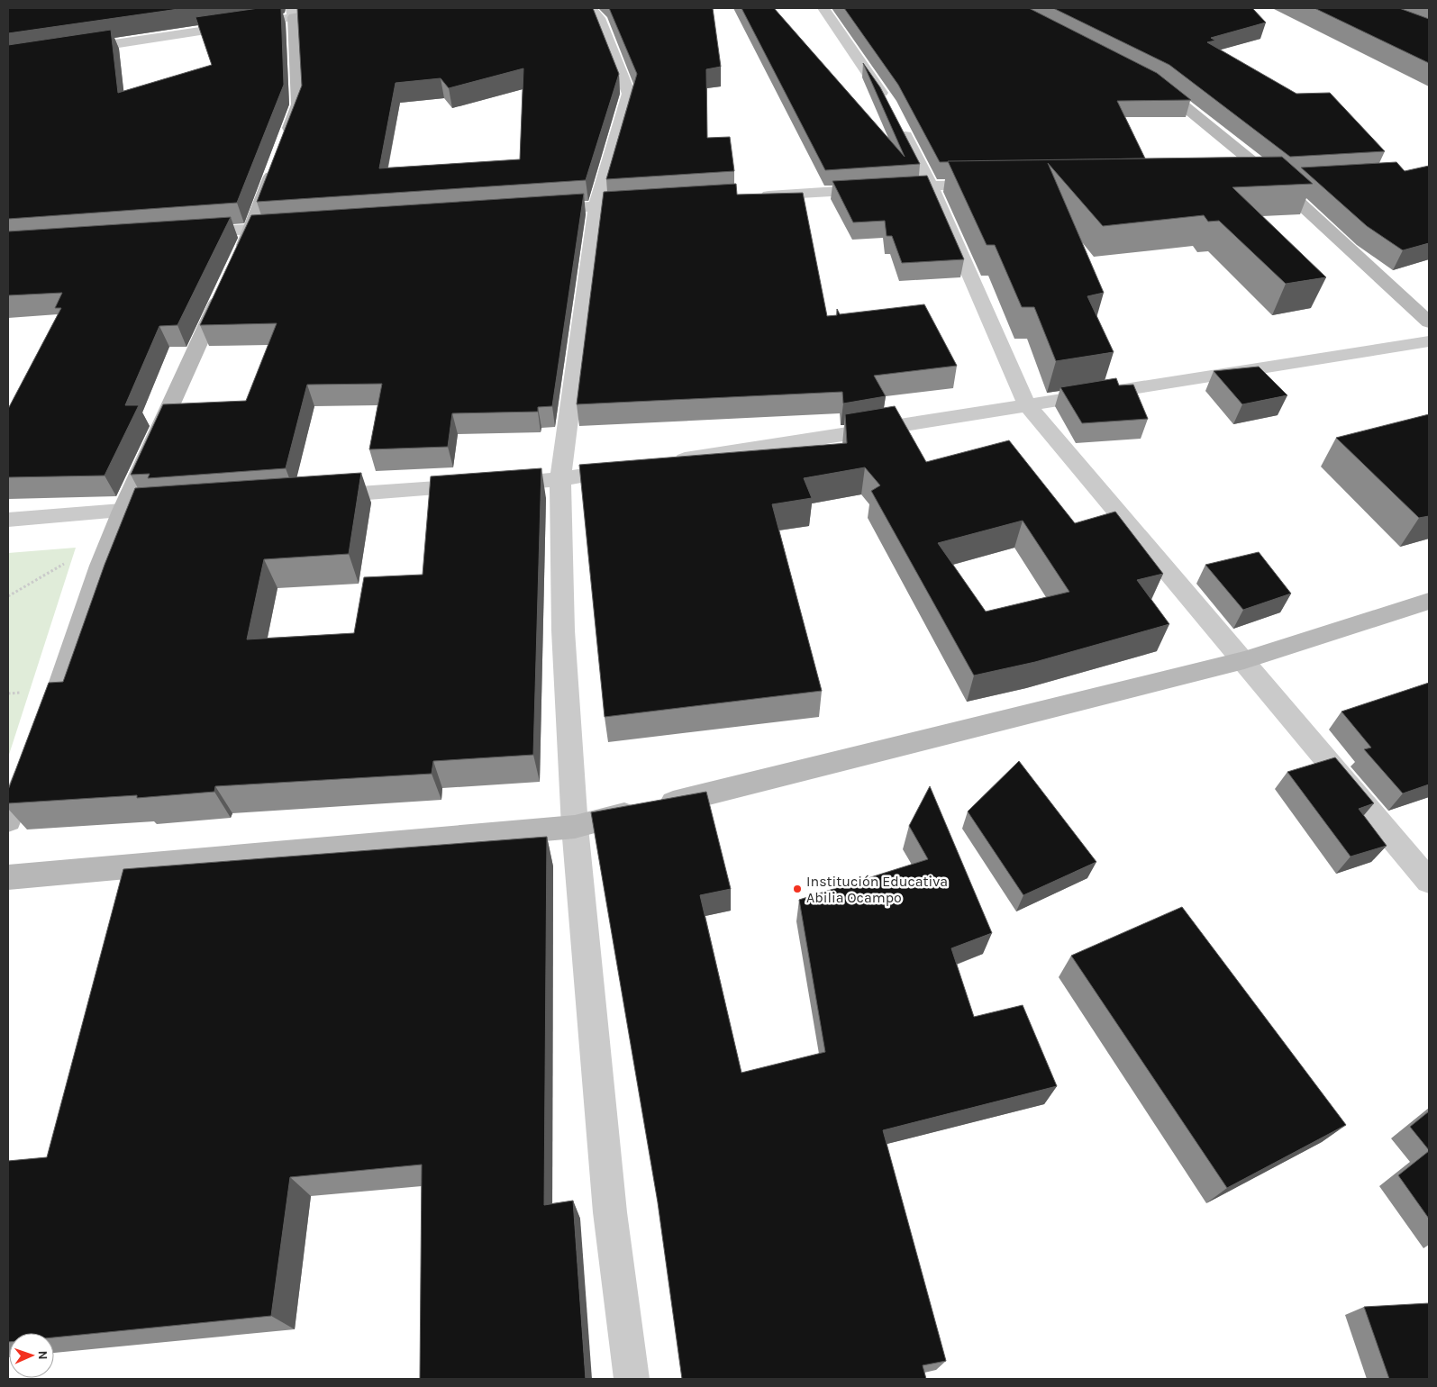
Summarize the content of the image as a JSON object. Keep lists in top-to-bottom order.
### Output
{
  "places": ["Institución Educativa Abilia Ocampo"],
  "north": "right"
}
